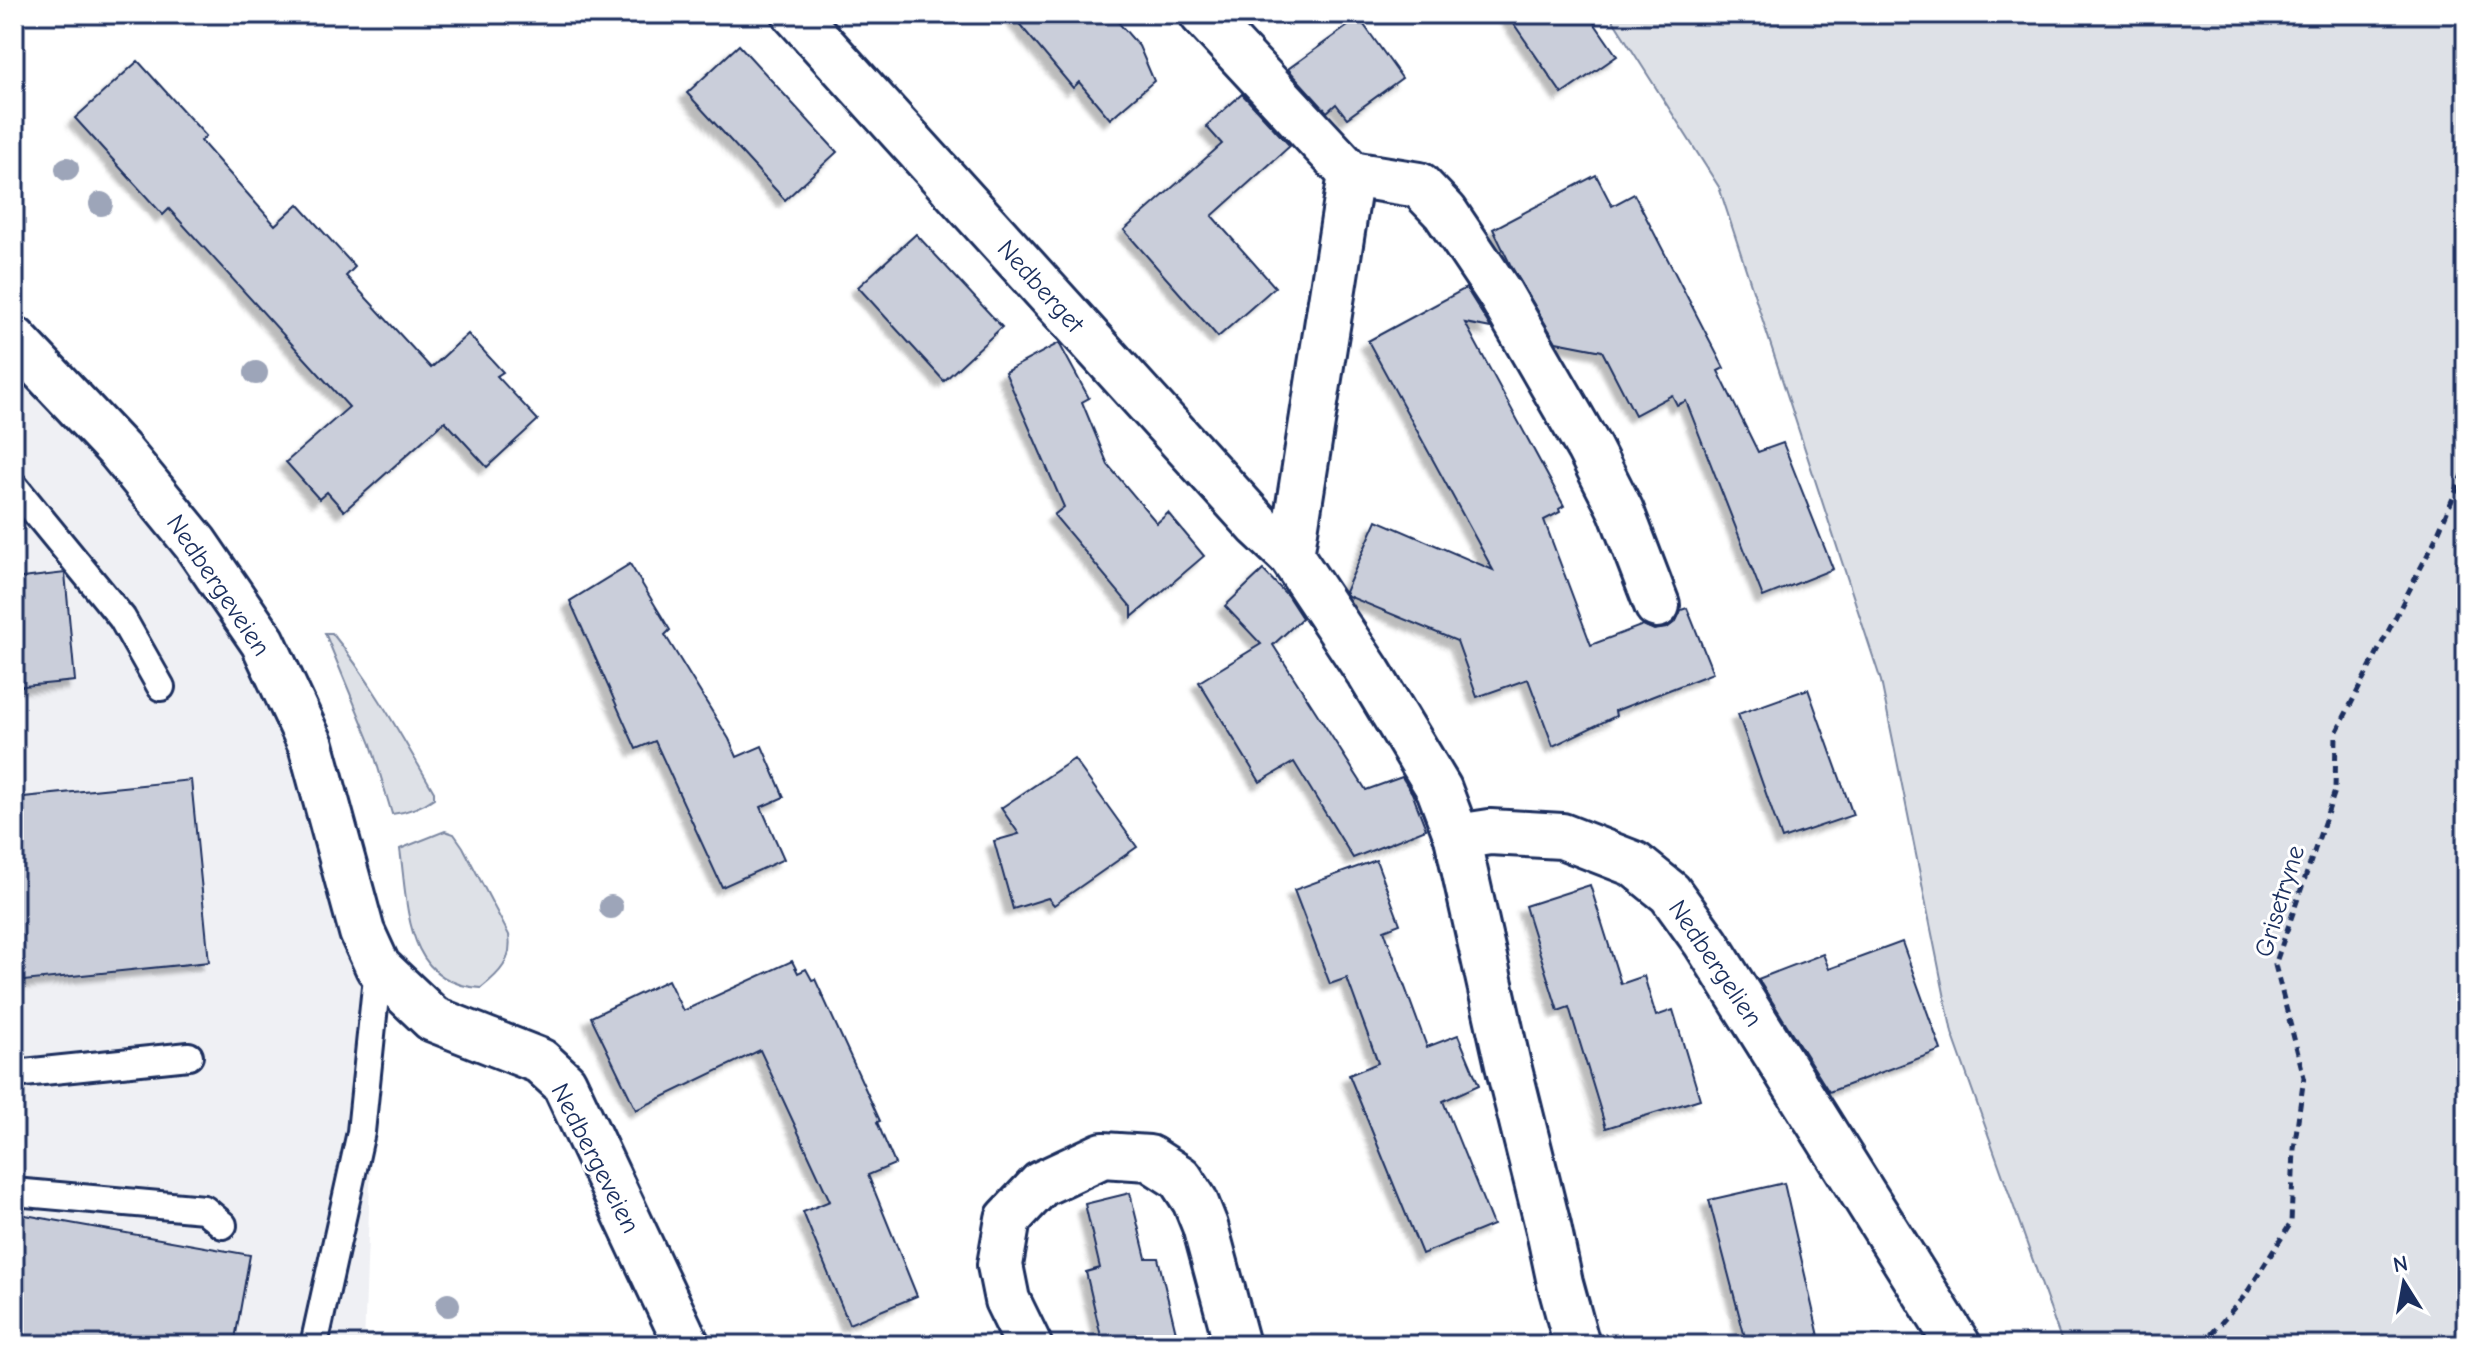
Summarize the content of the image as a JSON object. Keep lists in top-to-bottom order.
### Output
{
  "streets": {
    "street": ["Nedberget", "Nedbergeveien", "Nedbergelien"],
    "path": ["Grisetryne"]
  },
  "crossings": [
    ["Nedberget", "Nedbergelien"]
  ],
  "north": "top"
}
